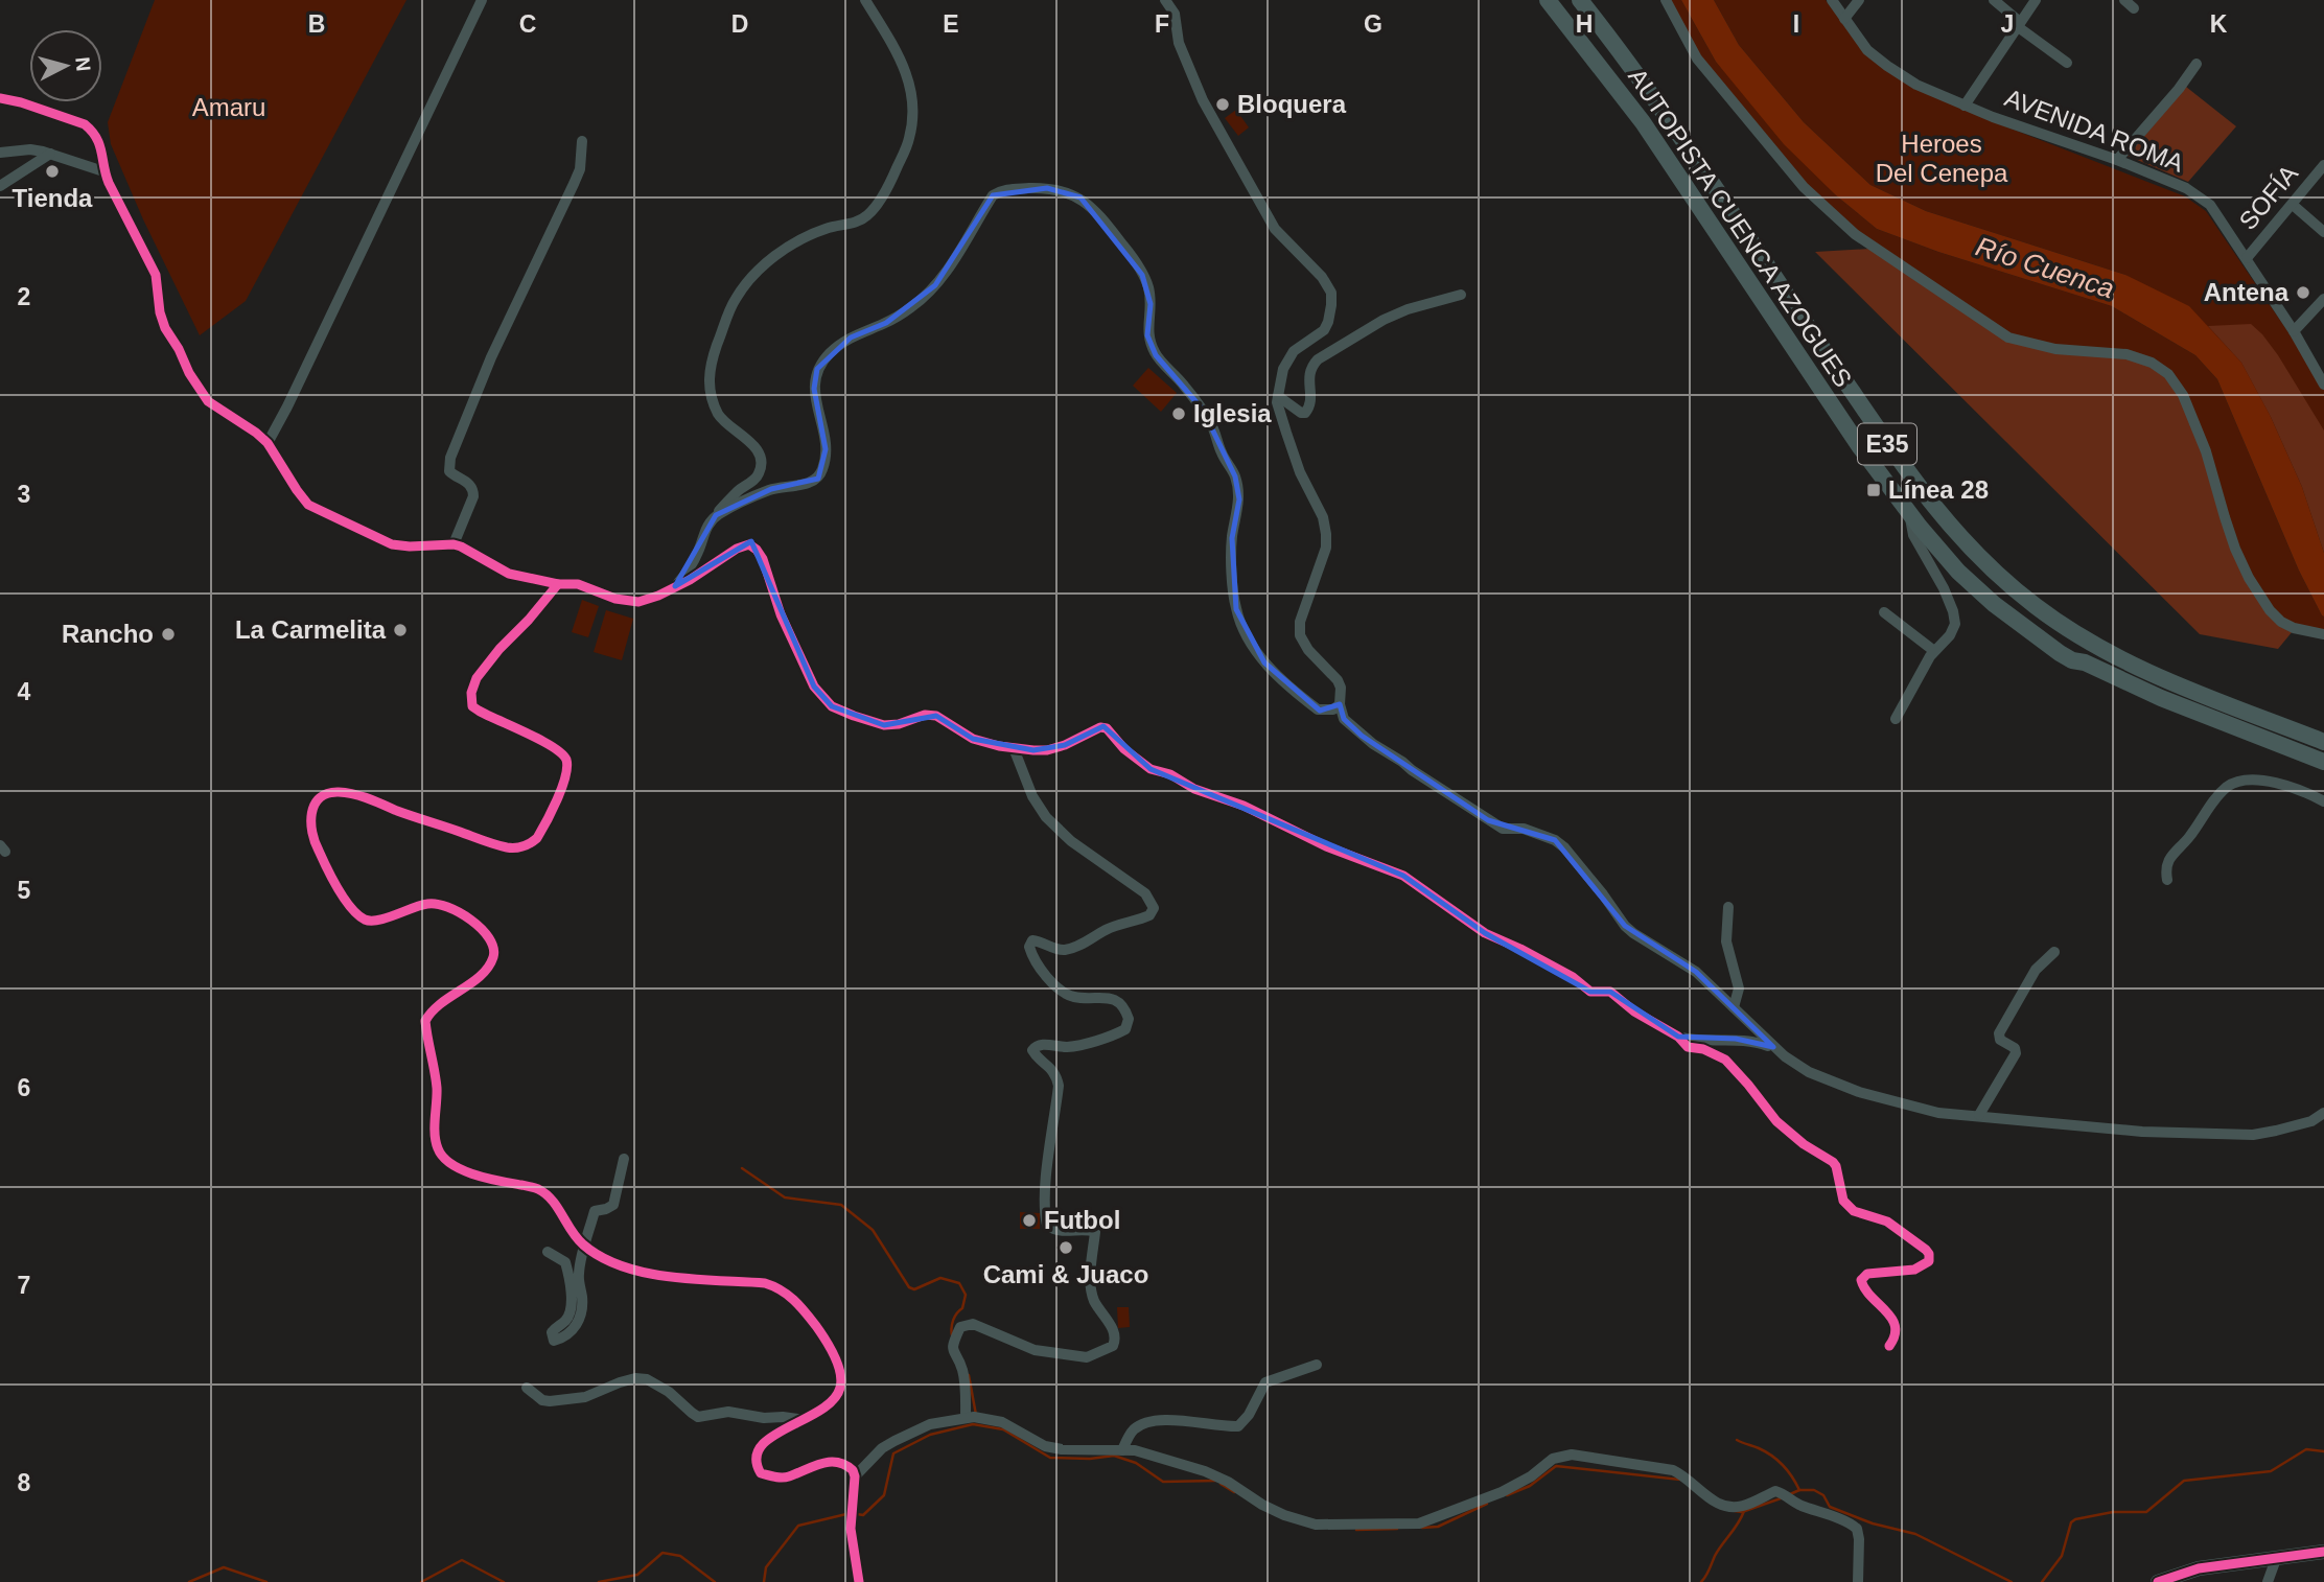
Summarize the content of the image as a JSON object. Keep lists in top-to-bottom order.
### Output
{
  "streets": {
    "highway": ["AUTOPISTA CUENCA AZOGUES", "E35"],
    "street": ["AVENIDA ROMA", "SOFÍA"]
  },
  "crossings": [
    ["AVENIDA ROMA", "SOFÍA"]
  ],
  "water": ["Río Cuenca"],
  "parks": ["Amaru", "Heroes Del Cenepa"],
  "places": {
    "other": [
      "Bloquera",
      "Tienda",
      "Antena",
      "Iglesia",
      "La Carmelita",
      "Rancho",
      "Futbol",
      "Cami & Juaco"
    ],
    "transit": ["Línea 28"]
  },
  "north": "right",
  "grid": {
    "columns": [
      "B",
      "C",
      "D",
      "E",
      "F",
      "G",
      "H",
      "I",
      "J",
      "K"
    ],
    "rows": [
      "2",
      "3",
      "4",
      "5",
      "6",
      "7",
      "8"
    ]
  }
}
